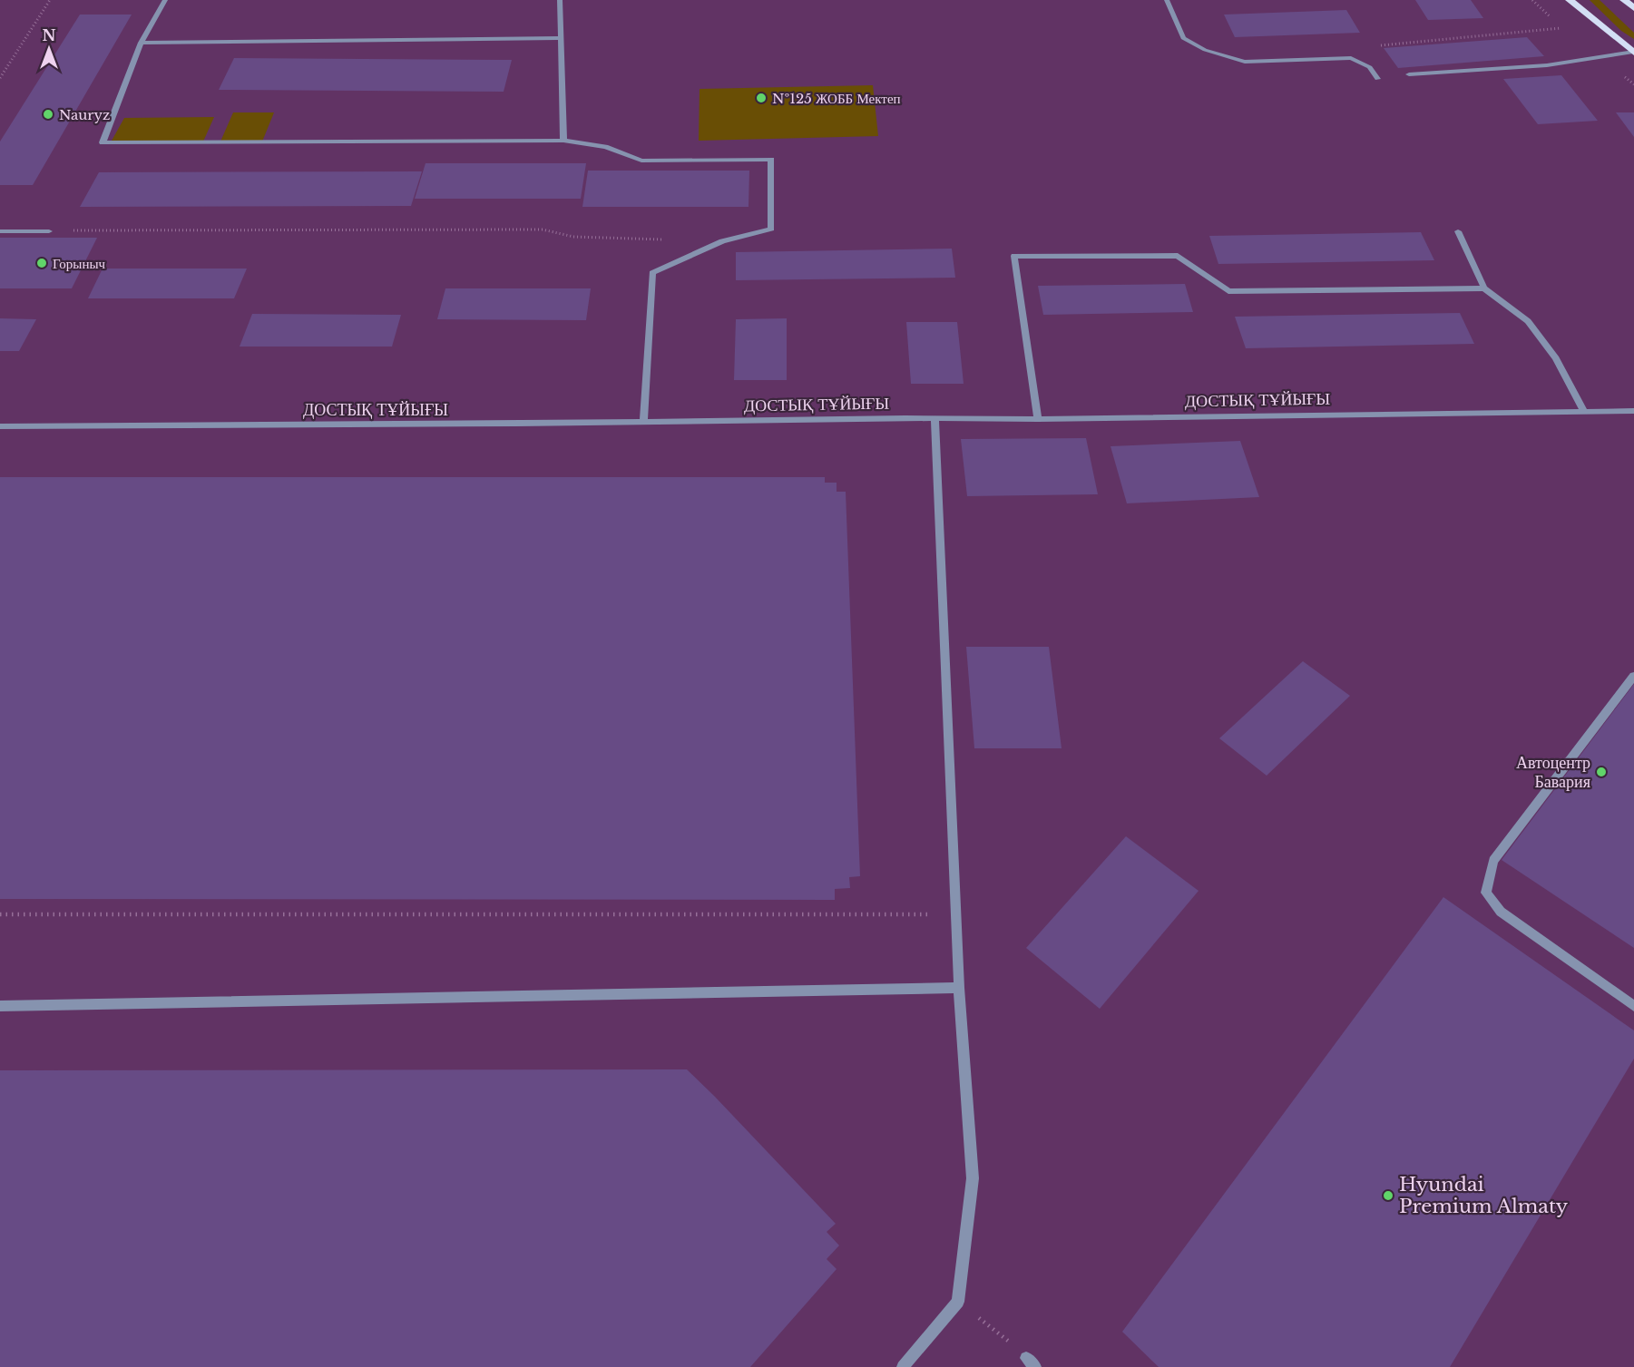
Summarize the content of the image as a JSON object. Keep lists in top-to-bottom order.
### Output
{
  "streets": {
    "street": ["ДОСТЫҚ ТҰЙЫҒЫ"]
  },
  "places": [
    "№125 ЖОББ Мектеп",
    "Nauryz",
    "Горыныч",
    "Автоцентр Бавария",
    "Hyundai Premium Almaty"
  ],
  "north": "top"
}
